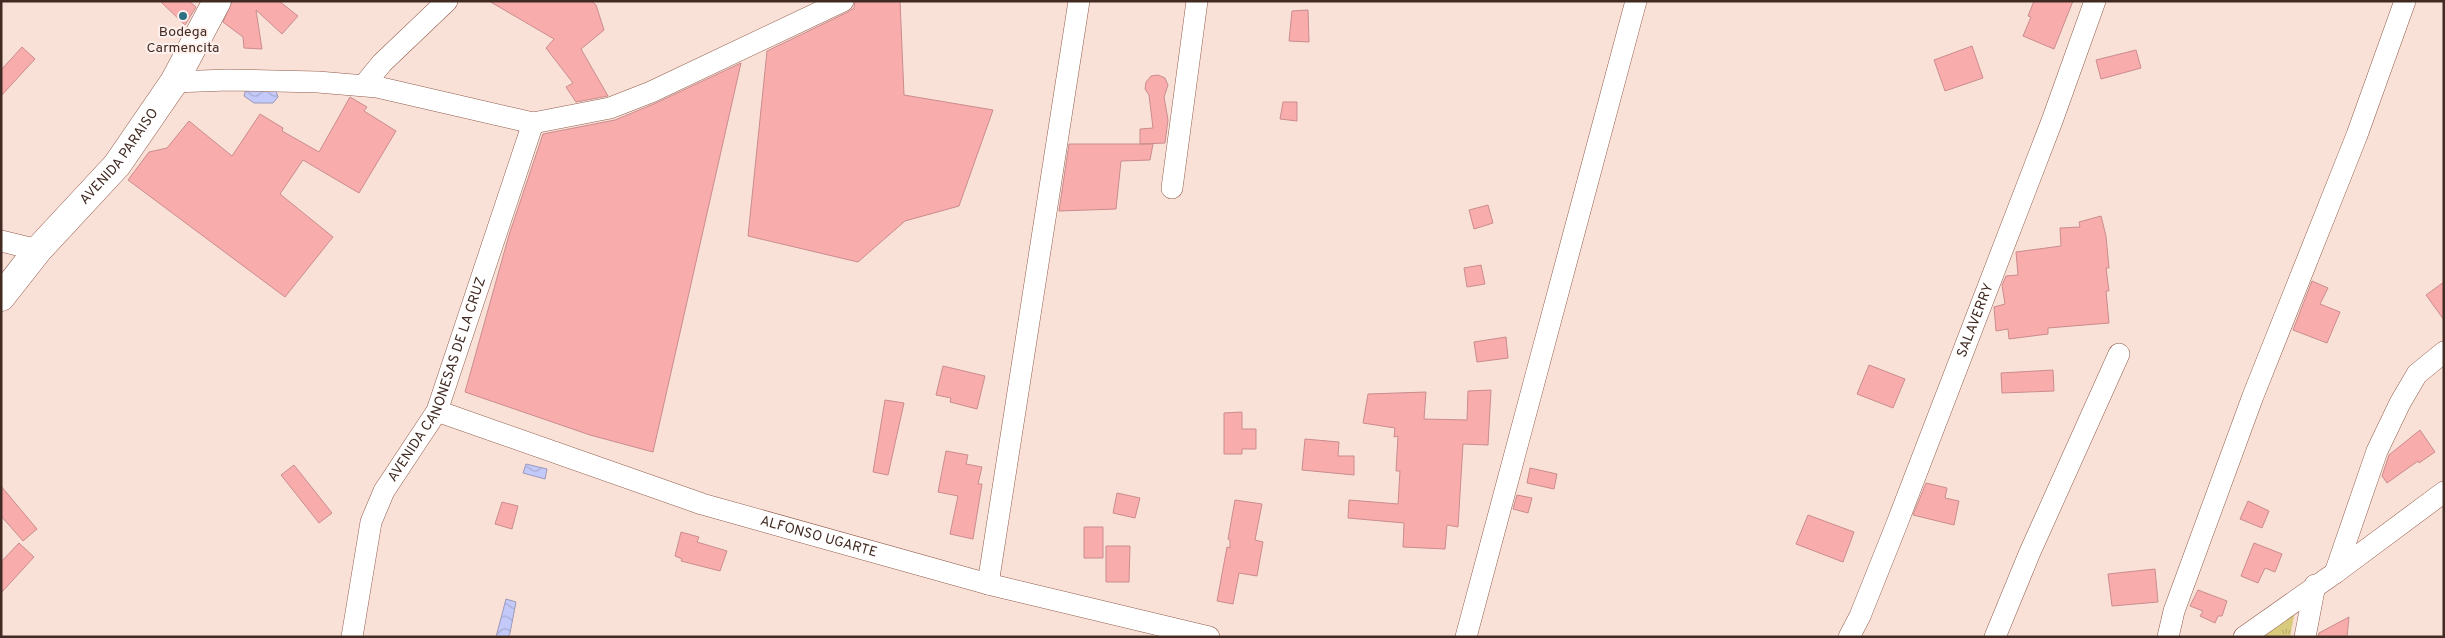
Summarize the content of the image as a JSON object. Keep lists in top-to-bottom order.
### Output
{
  "streets": {
    "main road": ["AVENIDA PARAISO"],
    "street": ["SALAVERRY", "AVENIDA CANONESAS DE LA CRUZ", "ALFONSO UGARTE"]
  },
  "crossings": [
    ["AVENIDA CANONESAS DE LA CRUZ", "ALFONSO UGARTE"]
  ],
  "places": ["Bodega Carmencita"]
}
